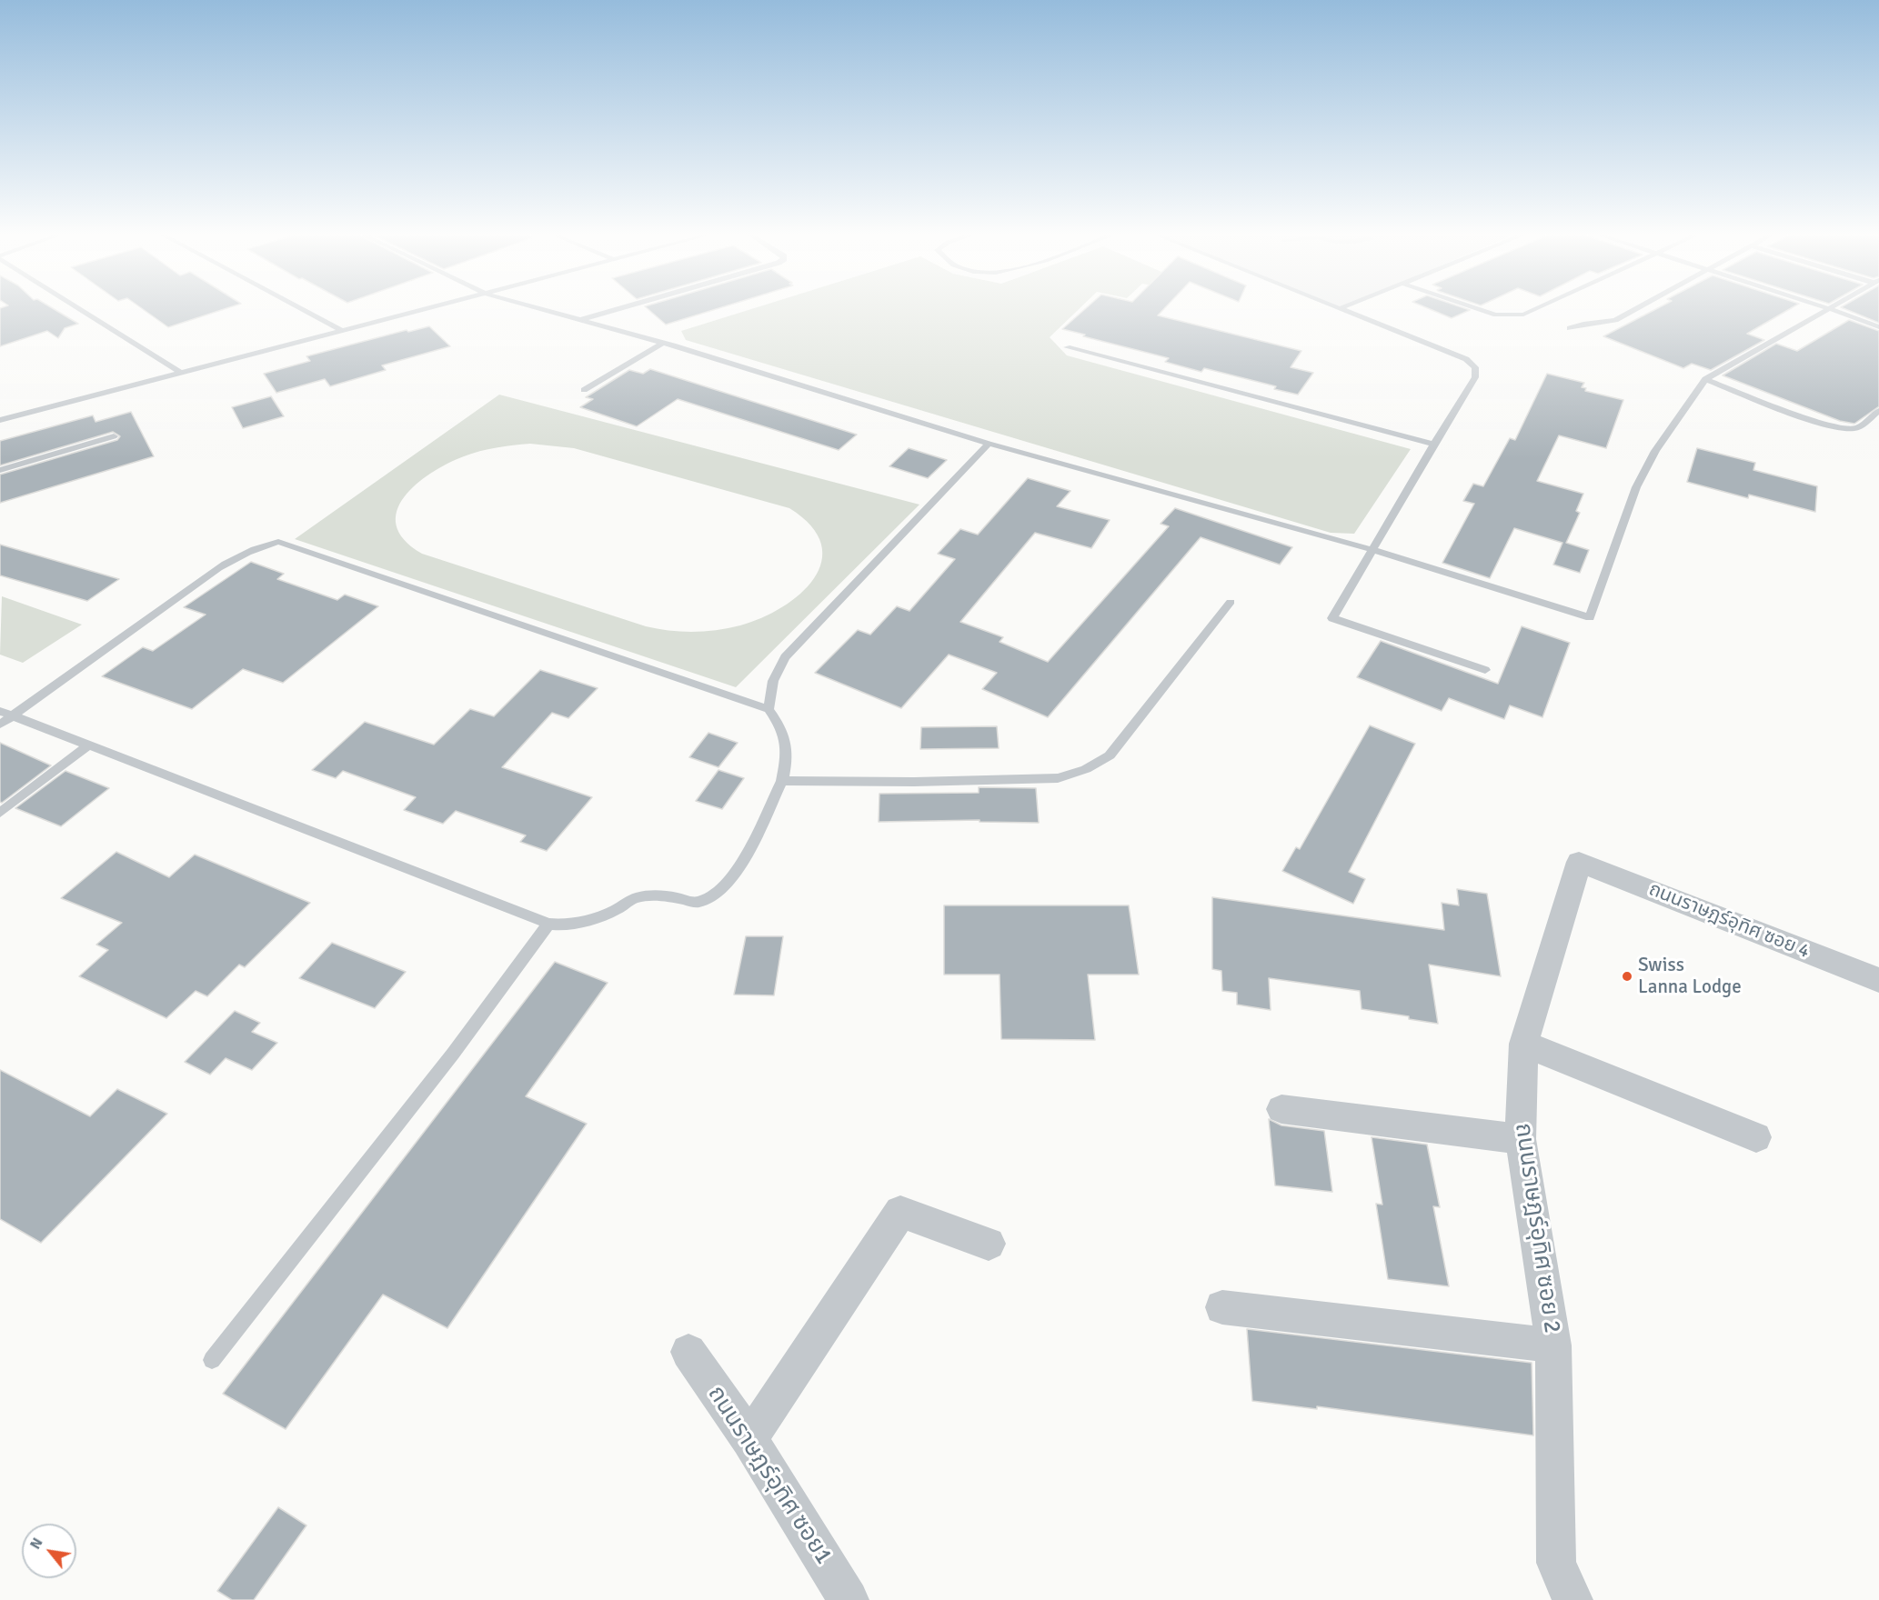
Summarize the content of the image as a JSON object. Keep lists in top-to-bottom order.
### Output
{
  "streets": {
    "street": ["ถนนราษฎร์อุทิศ ซอย 4", "ถนนราษฎร์อุทิศ ซอย 2", "ถนนราษฎร์อุทิศ ซอย1"]
  },
  "crossings": [
    ["ถนนราษฎร์อุทิศ ซอย 4", "ถนนราษฎร์อุทิศ ซอย 2"]
  ],
  "places": ["Swiss Lanna Lodge"],
  "north": "top left"
}
